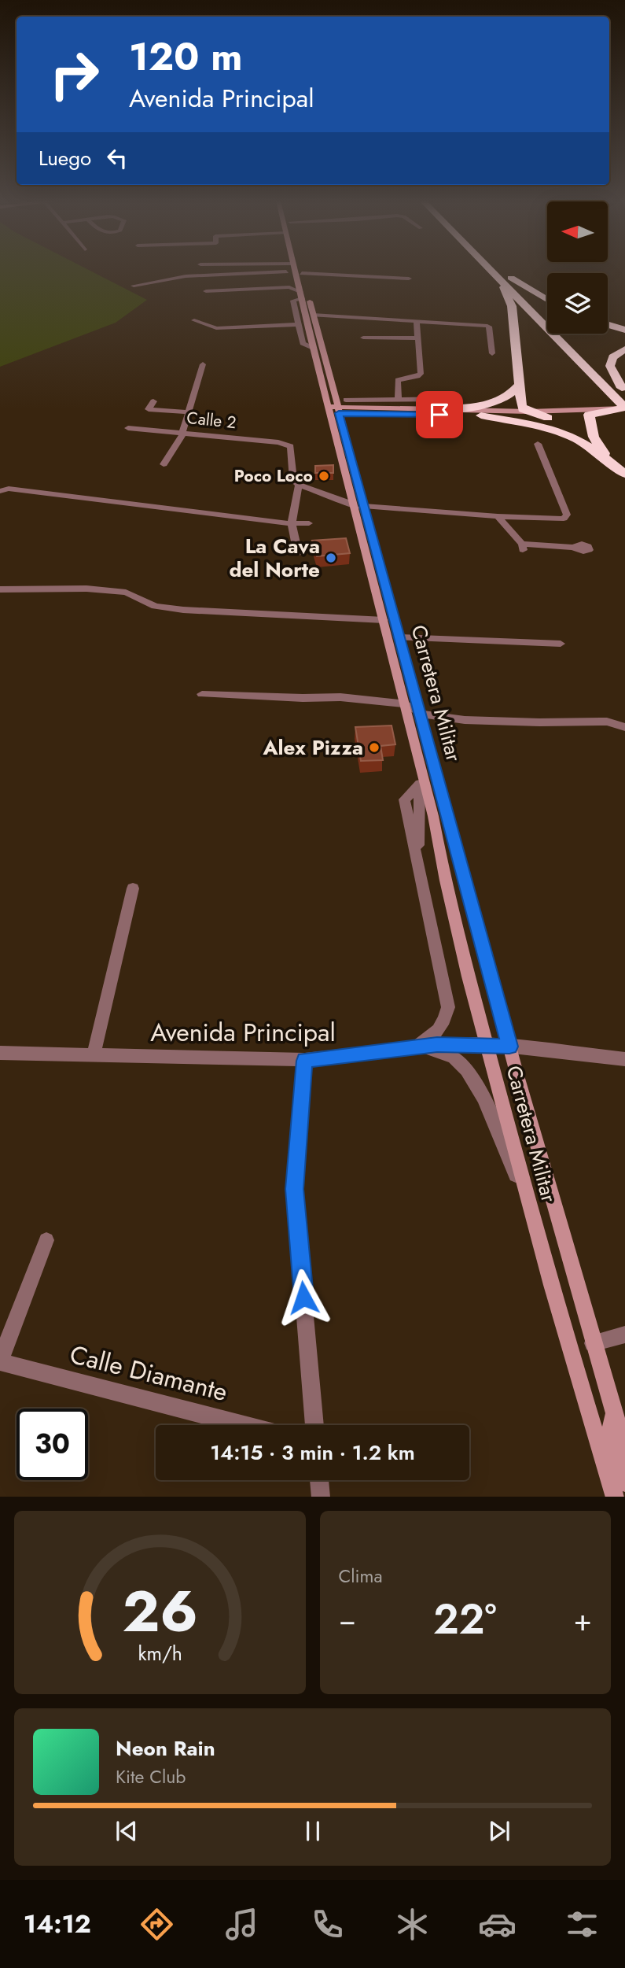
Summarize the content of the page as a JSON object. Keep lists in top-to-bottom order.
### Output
{
  "streets": {
    "main road": ["Carretera Militar"],
    "street": ["Calle 2", "Avenida Principal", "Calle Diamante"]
  },
  "crossings": [
    ["Carretera Militar", "Avenida Principal"]
  ],
  "places": ["Poco Loco", "La Cava del Norte", "Alex Pizza"],
  "north": "left",
  "page": {
    "turn": ["120 m", "Avenida Principal"],
    "then": "Luego",
    "limit": "30",
    "trip": "14:15 · 3 min · 1.2 km",
    "tile": "Clima",
    "heat": ["−", "22°", "+"],
    "song": ["Neon Rain", "Kite Club"],
    "tabs": "14:12",
    "gauge": ["26", "km/h"]
  }
}
